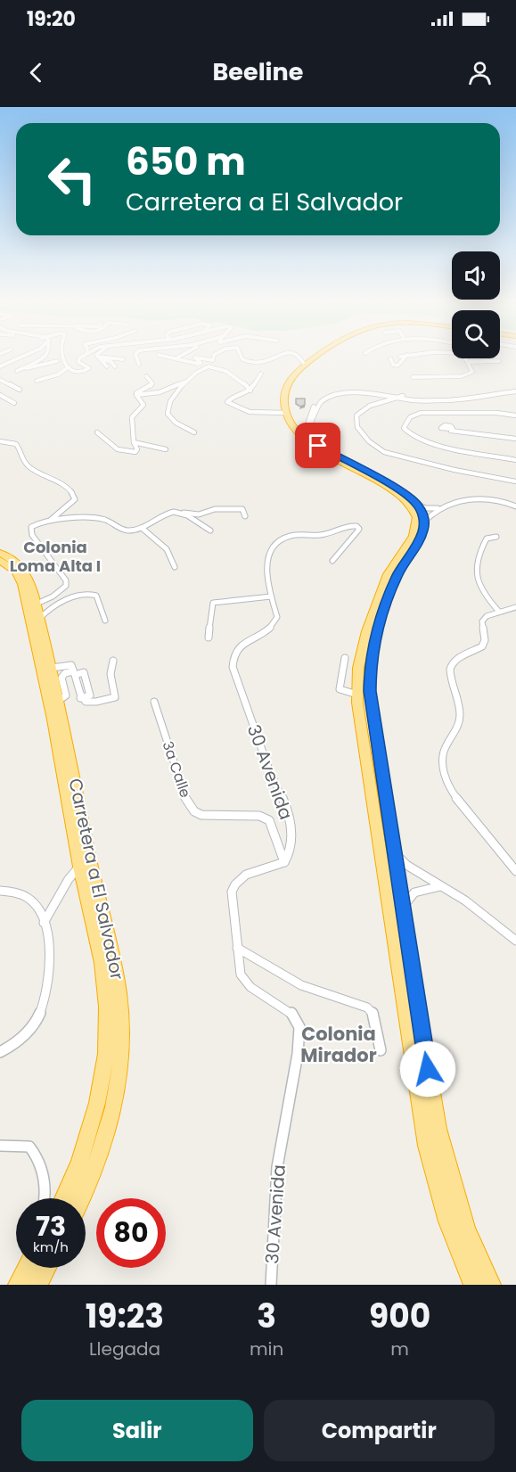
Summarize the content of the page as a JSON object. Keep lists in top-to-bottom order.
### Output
{
  "streets": {
    "highway": ["Carretera a El Salvador"],
    "street": ["3a Calle", "30 Avenida"]
  },
  "crossings": [
    ["3a Calle", "30 Avenida"]
  ],
  "districts": ["Colonia Loma Alta I", "Colonia Mirador"],
  "page": {
    "status": "19:20",
    "header": "Beeline",
    "turn": ["650 m", "Carretera a El Salvador"],
    "speed": "73 km/h",
    "limit": "80",
    "eta": [
      "19:23",
      "Llegada",
      "3",
      "min",
      "900",
      "m"
    ],
    "buttons": ["Salir", "Compartir"]
  }
}
